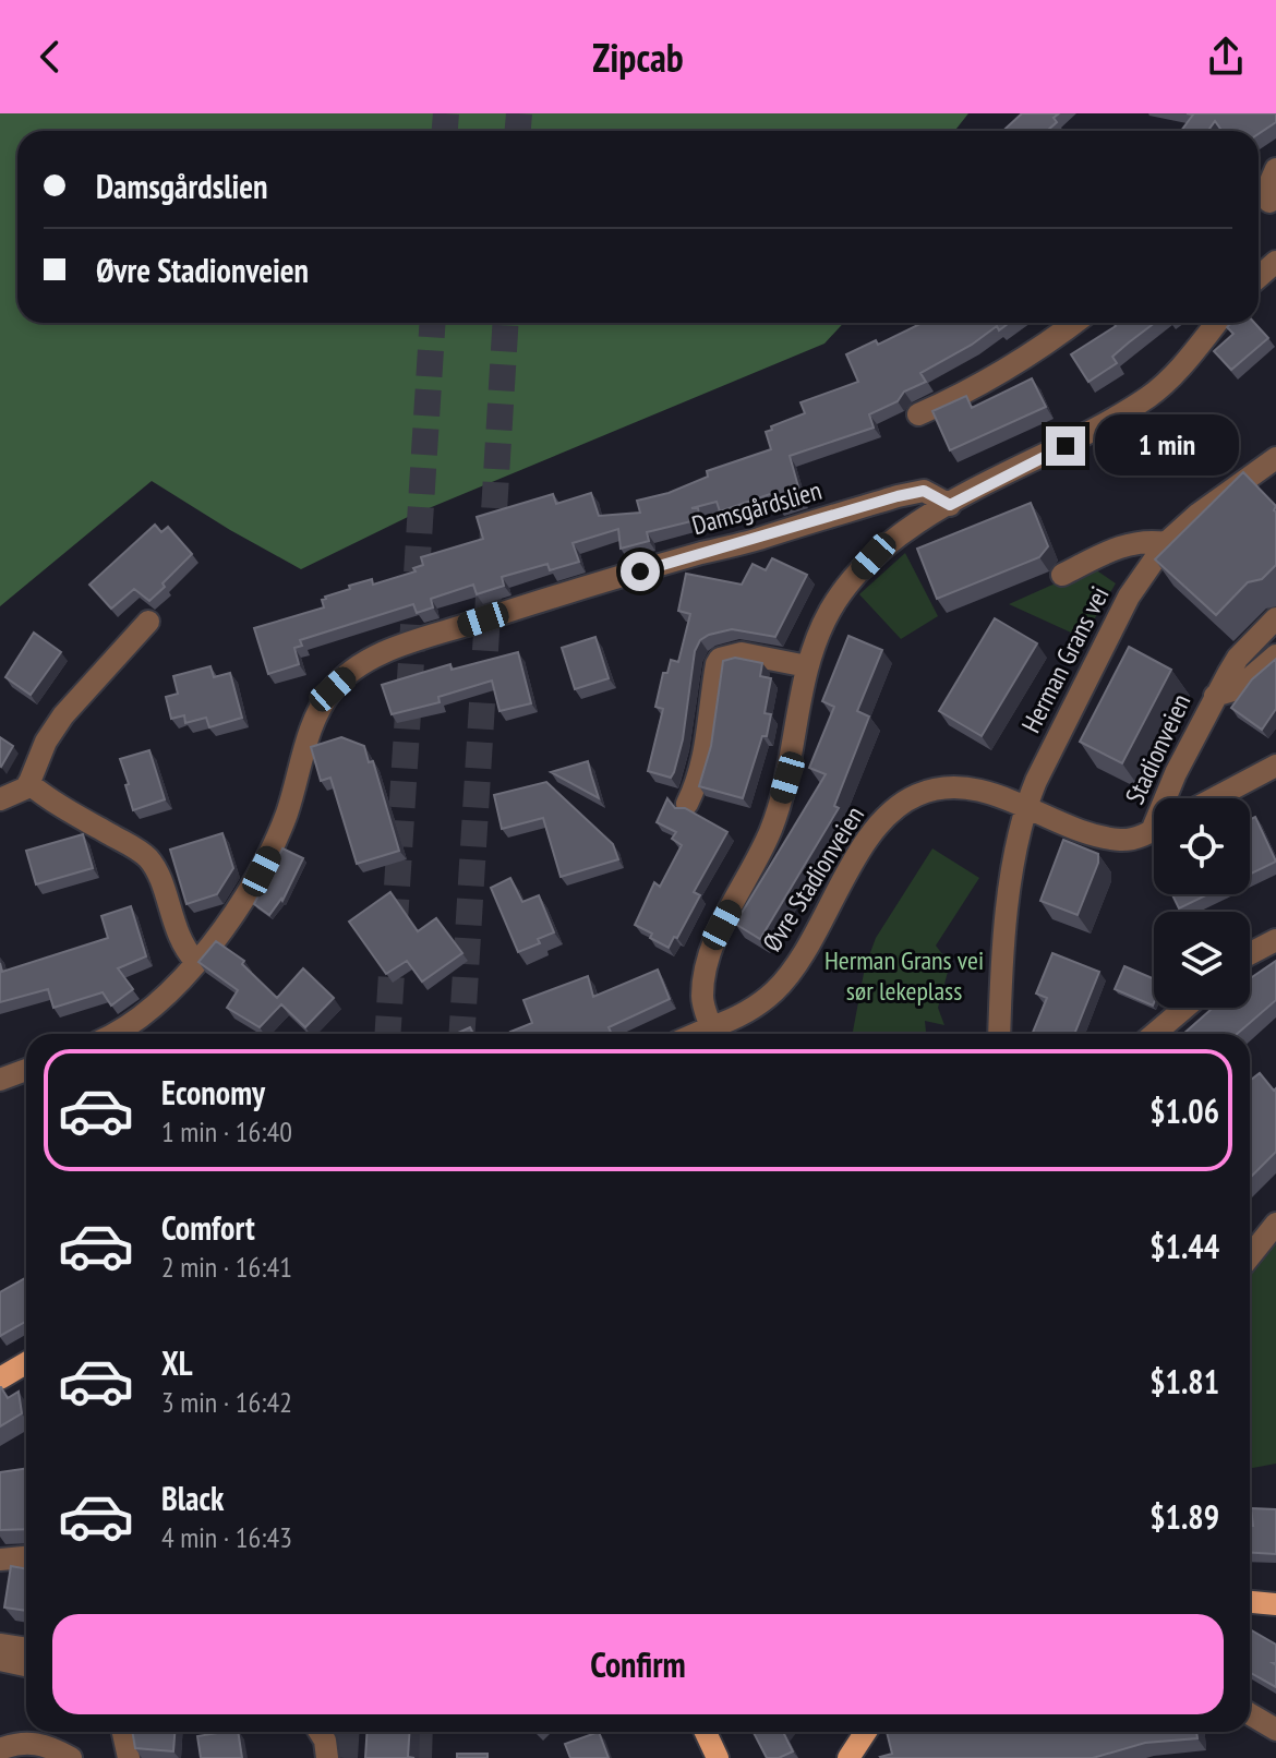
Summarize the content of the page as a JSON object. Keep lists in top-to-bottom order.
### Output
{
  "streets": {
    "street": [
      "Damsgårdslien",
      "Herman Grans vei",
      "Stadionveien",
      "Øvre Stadionveien"
    ]
  },
  "crossings": [
    ["Damsgårdslien", "Øvre Stadionveien"],
    ["Herman Grans vei", "Øvre Stadionveien"]
  ],
  "parks": ["Herman Grans vei sør lekeplass"],
  "page": {
    "header": "Zipcab",
    "banner": ["Damsgårdslien", "Øvre Stadionveien"],
    "bubble": "1 min",
    "list": [
      {
        "name": "Economy",
        "note": "1 min · 16:40",
        "value": "$1.06"
      },
      {
        "name": "Comfort",
        "note": "2 min · 16:41",
        "value": "$1.44"
      },
      {
        "name": "XL",
        "note": "3 min · 16:42",
        "value": "$1.81"
      },
      {
        "name": "Black",
        "note": "4 min · 16:43",
        "value": "$1.89"
      }
    ],
    "buttons": "Confirm"
  }
}
